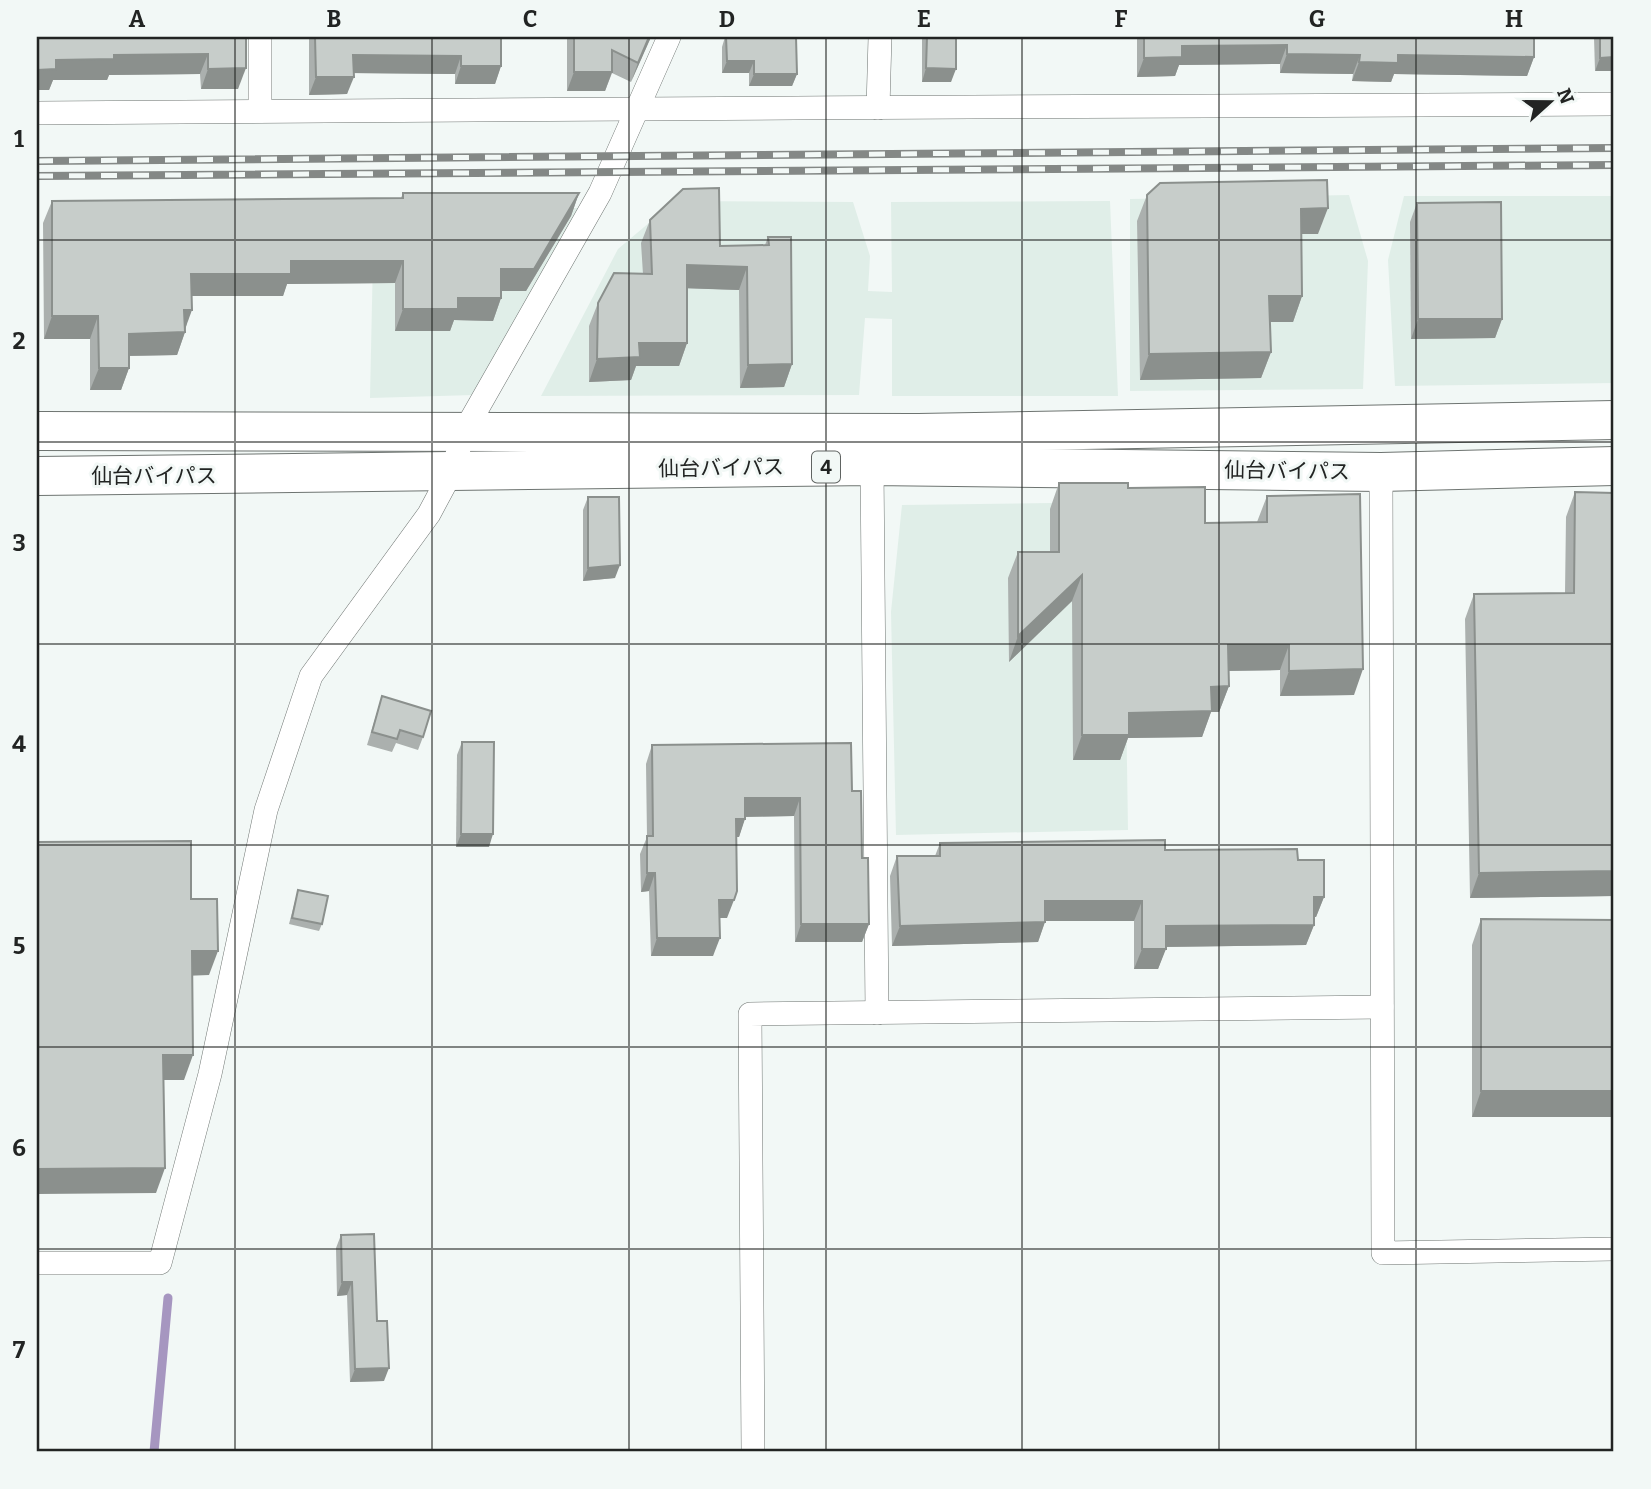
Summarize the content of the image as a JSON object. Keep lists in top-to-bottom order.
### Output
{
  "streets": {
    "highway": ["4", "仙台バイパス"]
  },
  "north": "right",
  "grid": {
    "columns": [
      "A",
      "B",
      "C",
      "D",
      "E",
      "F",
      "G",
      "H"
    ],
    "rows": [
      "1",
      "2",
      "3",
      "4",
      "5",
      "6",
      "7"
    ]
  }
}
